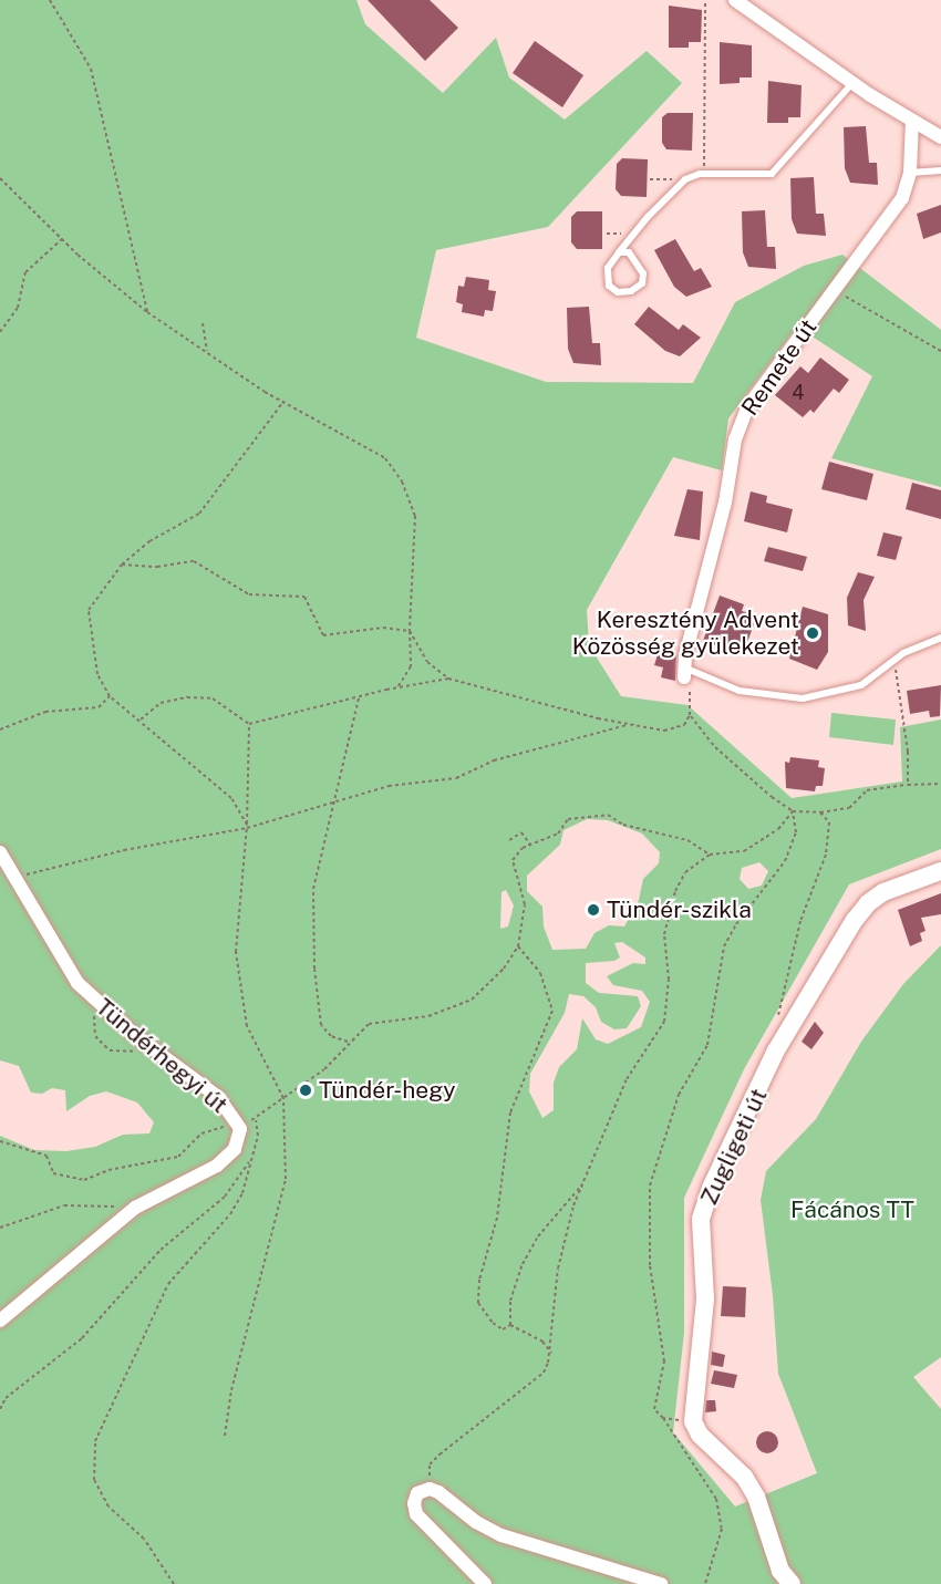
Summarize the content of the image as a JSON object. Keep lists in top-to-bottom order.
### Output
{
  "streets": {
    "street": ["Remete út", "Tündérhegyi út", "Zugligeti út"]
  },
  "parks": ["Fácános TT"],
  "places": ["Keresztény Advent Közösség gyülekezet", "Tündér-szikla", "Tündér-hegy"],
  "house_numbers": ["4"]
}
